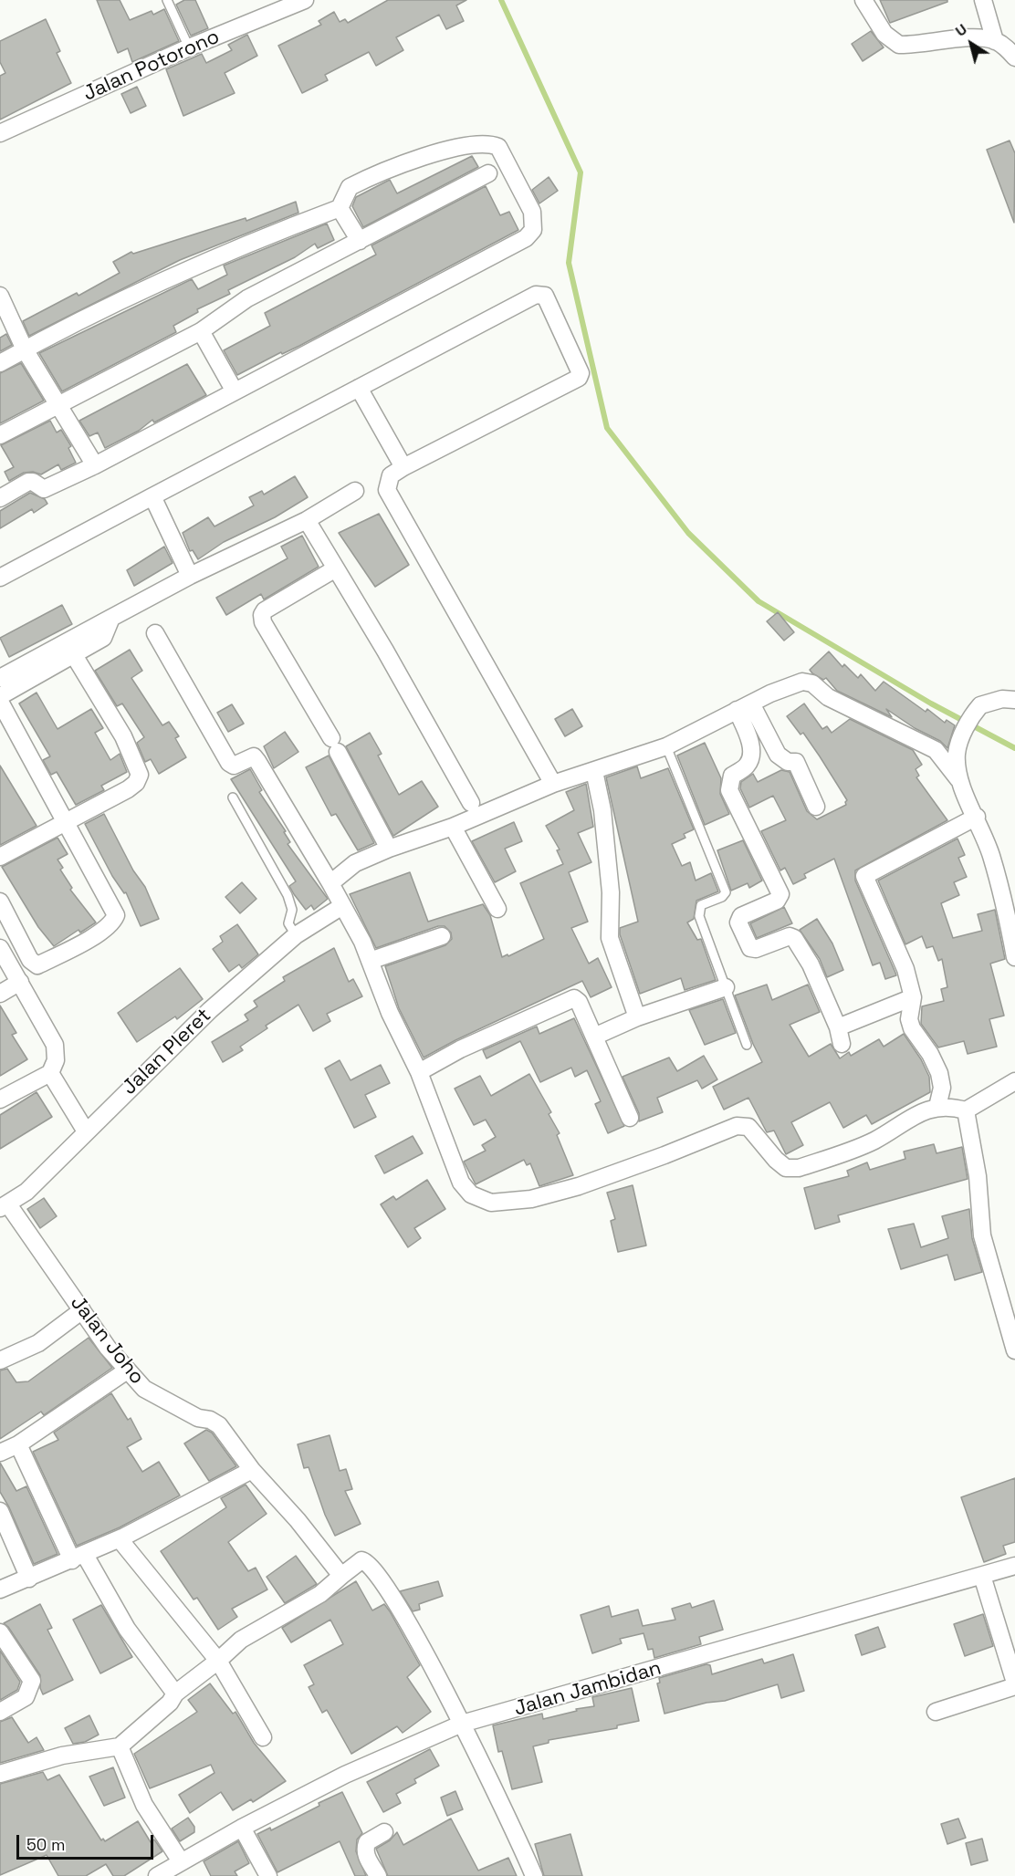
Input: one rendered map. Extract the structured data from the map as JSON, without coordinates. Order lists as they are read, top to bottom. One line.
{"streets":{"street":["Jalan Potorono","Jalan Pleret","Jalan Joho","Jalan Jambidan"]},"crossings":[["Jalan Pleret","Jalan Joho"]],"scale_bar":"50 m","north":"top left"}
